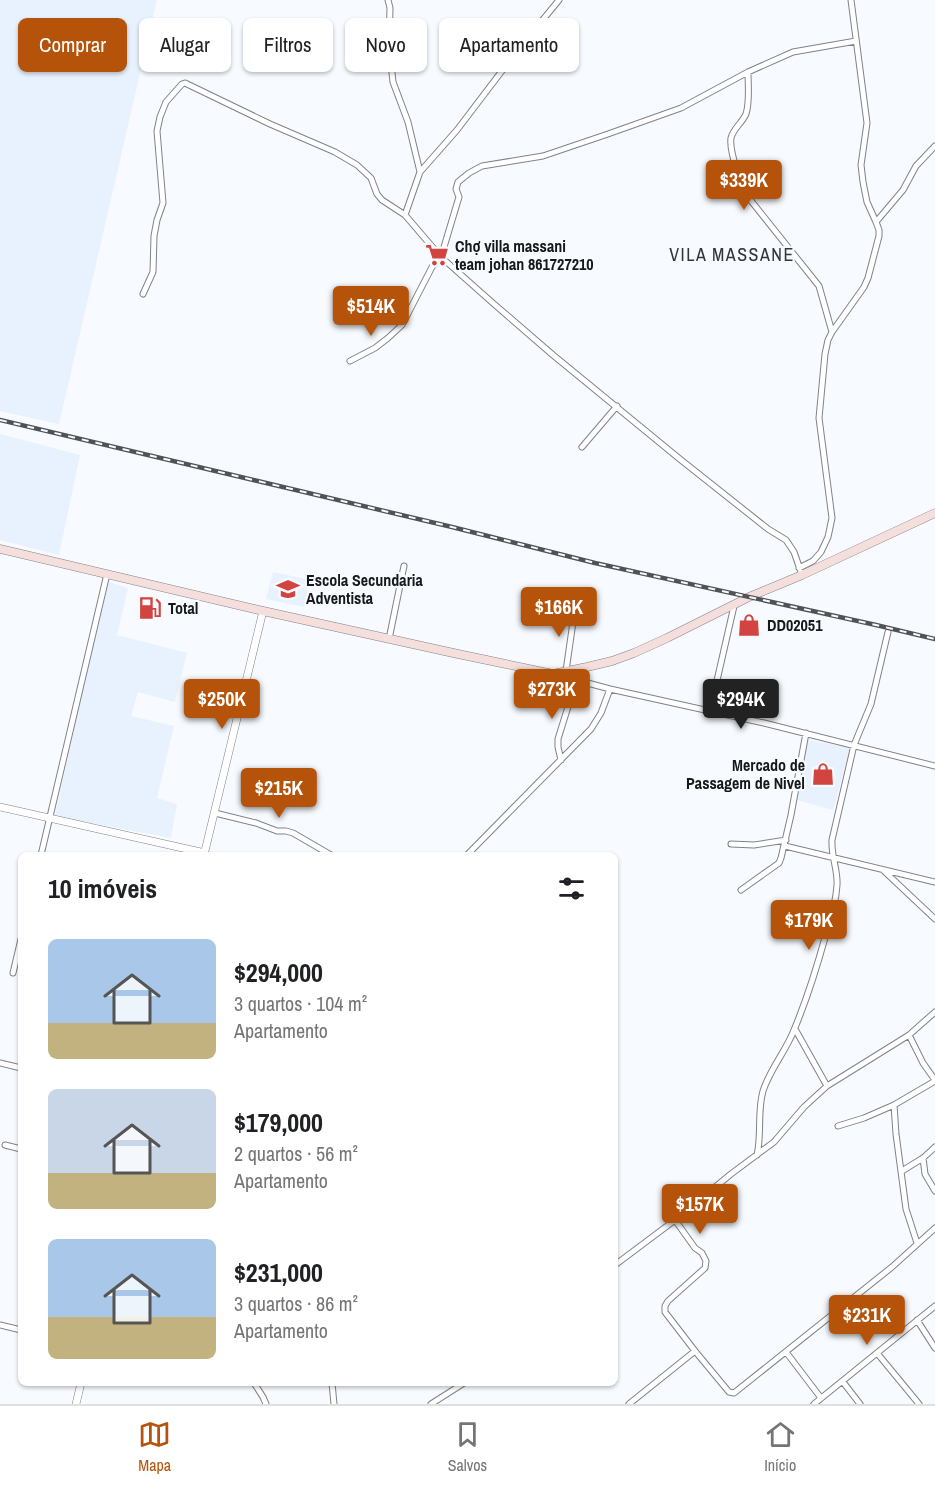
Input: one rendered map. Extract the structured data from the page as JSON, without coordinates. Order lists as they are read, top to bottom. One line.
{"districts":["VILA MASSANE"],"places":{"supermarket":["Chợ villa massani team johan 861727210"],"school or university":["Escola Secundaria Adventista"],"fuel station":["Total"],"shop":["DD02051","Mercado de Passagem de Nivel"]},"page":{"chip":["Comprar","Alugar","Filtros","Novo","Apartamento"],"price":["$339K","$514K","$166K","$273K","$250K","$294K","$215K","$179K","$157K","$231K"],"heading":"10 imóveis","list":[{"name":"$294,000","note":"3 quartos · 104 m² · Apartamento"},{"name":"$179,000","note":"2 quartos · 56 m² · Apartamento"},{"name":"$231,000","note":"3 quartos · 86 m² · Apartamento"}],"tabs":["Mapa","Salvos","Início"]}}
